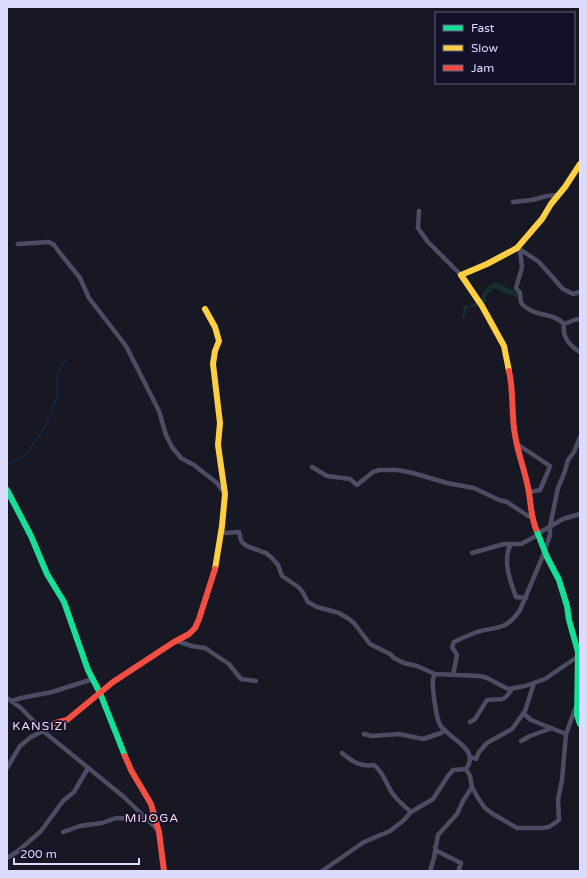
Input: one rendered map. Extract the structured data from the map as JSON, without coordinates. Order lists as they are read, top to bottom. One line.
{"districts":["KANSIZI","MIJOGA"],"legend":["Fast","Slow","Jam"],"scale_bar":"200 m"}
